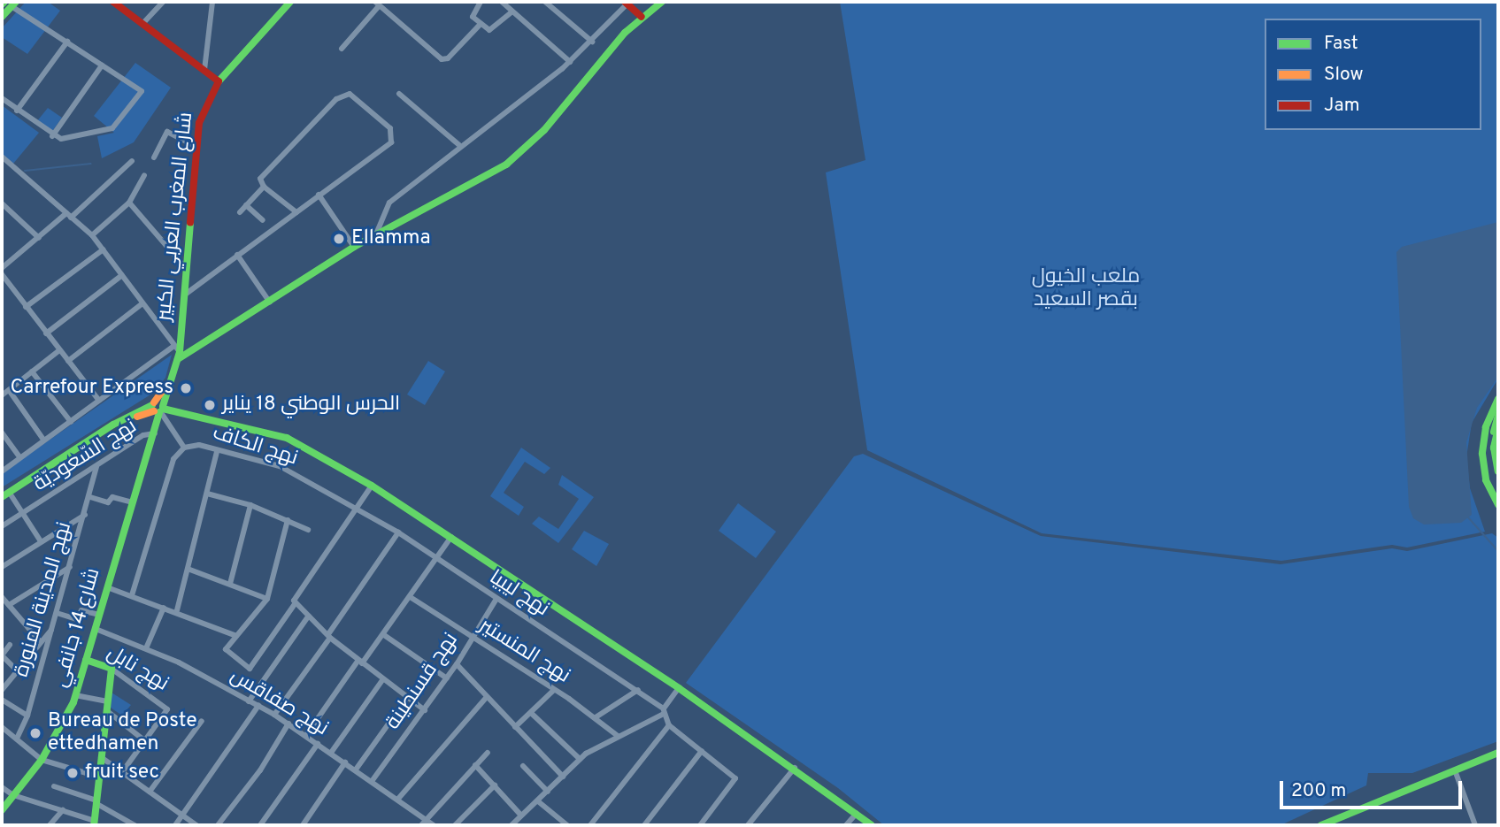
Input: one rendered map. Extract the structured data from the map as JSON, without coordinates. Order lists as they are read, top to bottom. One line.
{"streets":{"street":["شارع المغرب العربي الكبير","نهج الكاف","نهج السّعوديّة","نهج ليبيا","نهج المدينة المنورة","شارع 14 جانفي","نهج المنستير","نهج نابل","نهج قسنطينة","نهج صفاقس"]},"crossings":[["شارع المغرب العربي الكبير","نهج السّعوديّة"],["شارع المغرب العربي الكبير","شارع 14 جانفي"],["نهج الكاف","نهج ليبيا"],["نهج السّعوديّة","نهج المدينة المنورة"],["نهج السّعوديّة","شارع 14 جانفي"],["نهج ليبيا","نهج قسنطينة"],["شارع 14 جانفي","نهج نابل"],["شارع 14 جانفي","نهج صفاقس"],["نهج المنستير","نهج قسنطينة"],["نهج قسنطينة","نهج صفاقس"]],"parks":["ملعب الخيول بقصر السعيد"],"places":["Ellamma","Carrefour Express","الحرس الوطني 18 يناير","Bureau de Poste ettedhamen","fruit sec"],"legend":["Fast","Slow","Jam"],"scale_bar":"200 m"}
